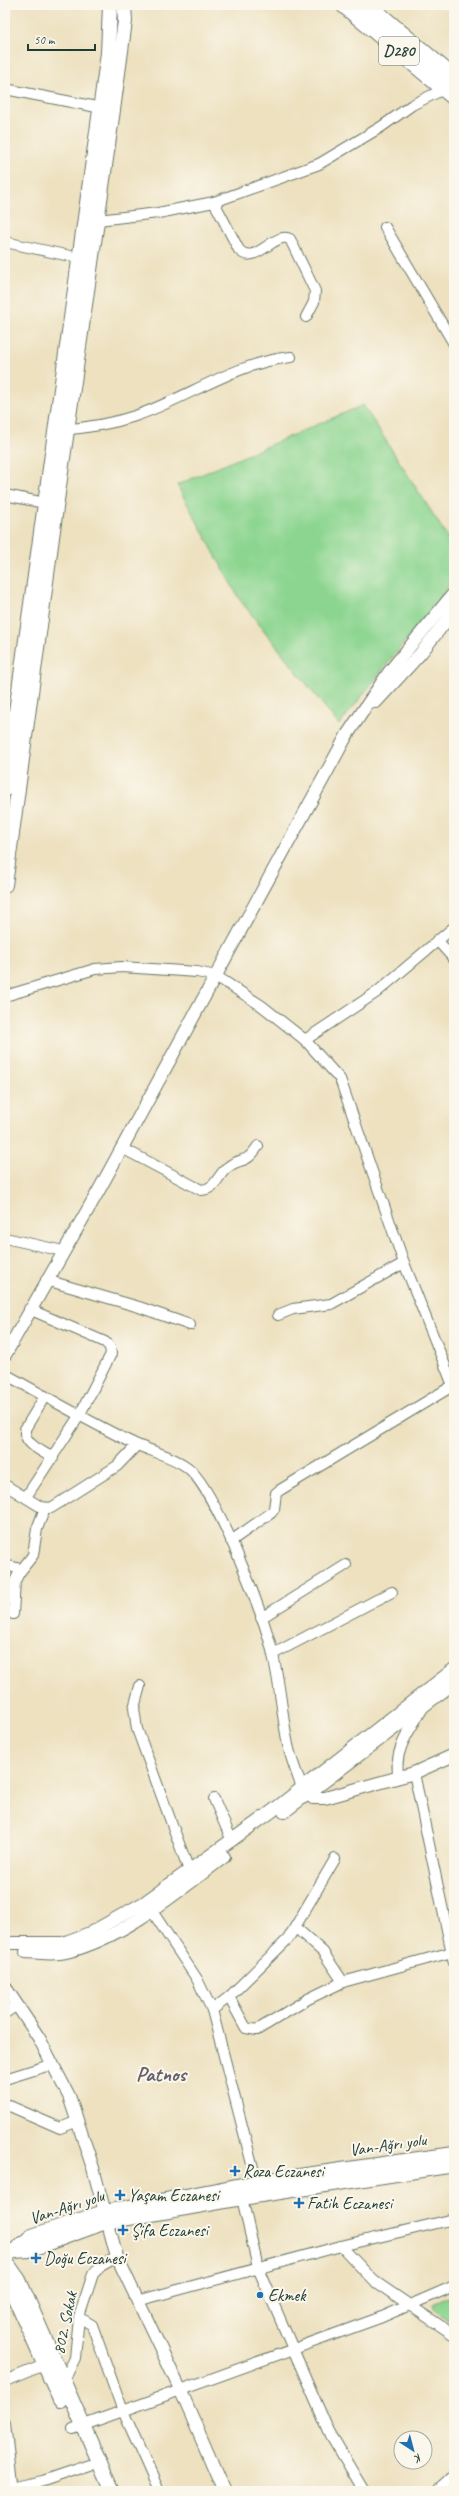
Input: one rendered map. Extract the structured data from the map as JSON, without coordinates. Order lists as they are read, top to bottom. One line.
{"streets":{"highway":["D280"],"main road":["Van-Ağrı yolu"],"street":["802. Sokak"]},"districts":["Patnos"],"places":{"health":["Roza Eczanesi","Yaşam Eczanesi","Fatih Eczanesi","Şifa Eczanesi","Doğu Eczanesi"],"other":["Ekmek"]},"scale_bar":"50 m","north":"bottom right"}
